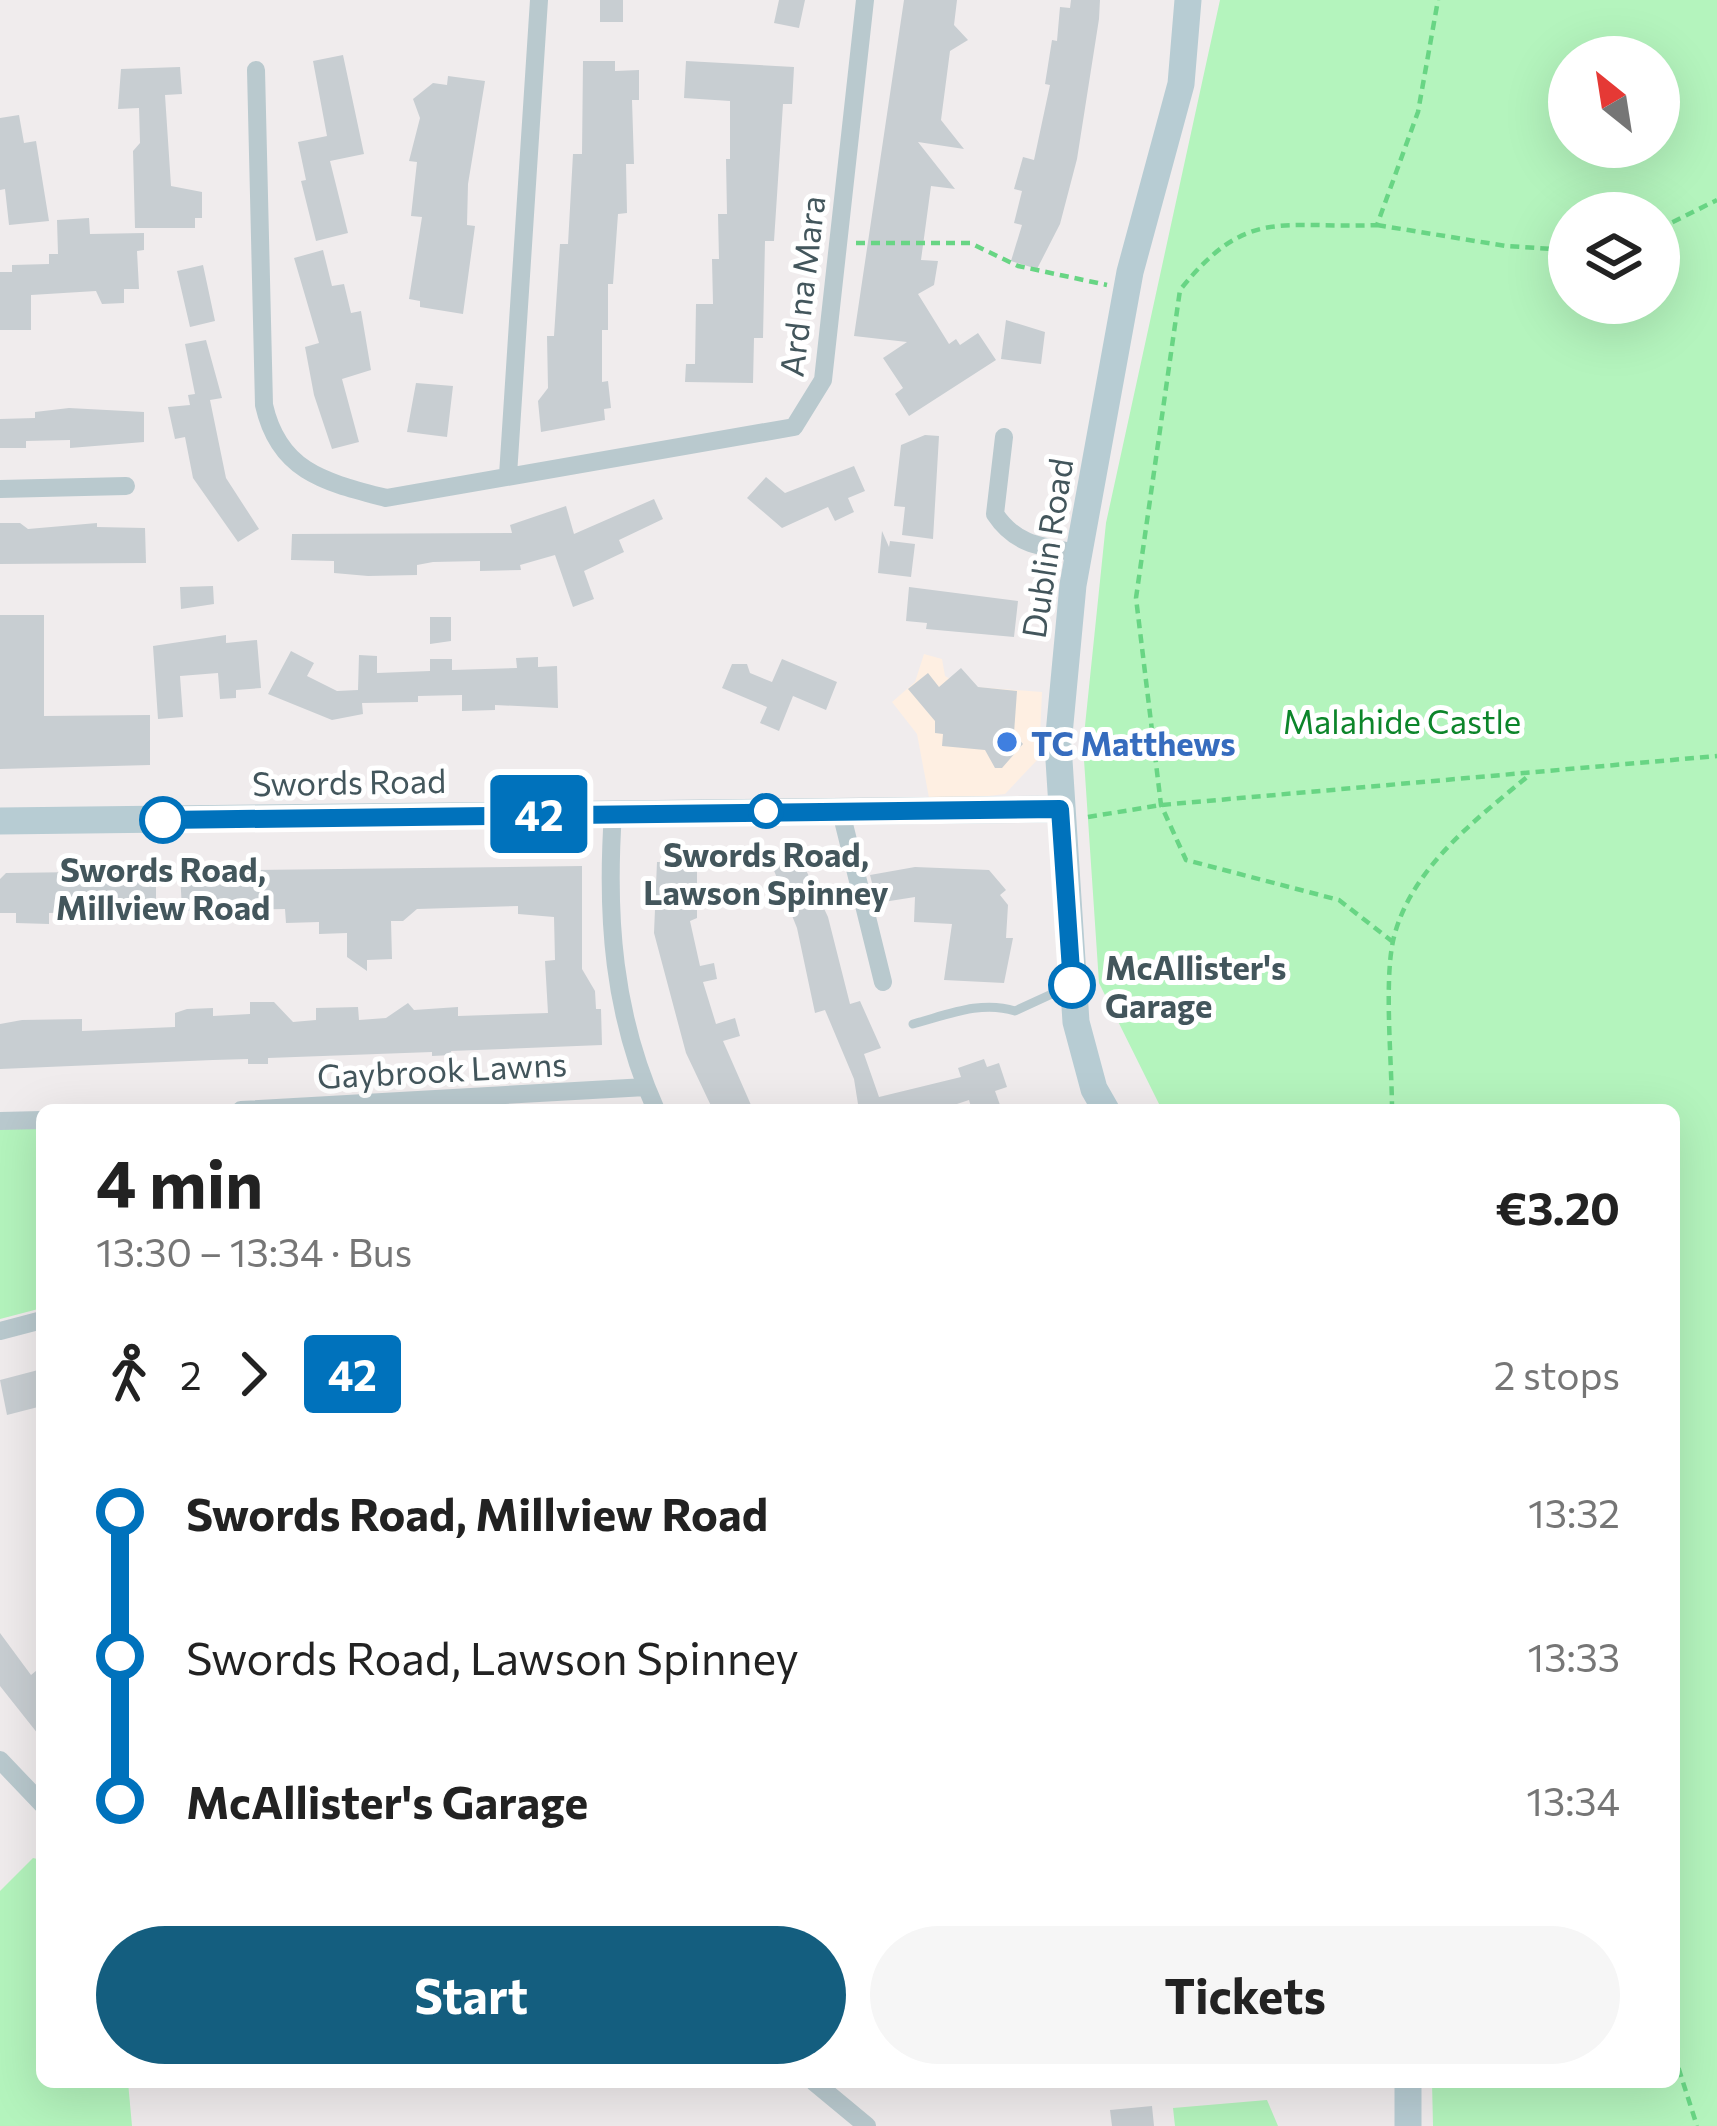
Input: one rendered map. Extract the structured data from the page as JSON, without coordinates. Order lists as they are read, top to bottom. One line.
{"streets":{"main road":["Dublin Road","Swords Road"],"street":["Ard na Mara","Gaybrook Lawns"]},"crossings":[["Dublin Road","Swords Road"]],"parks":["Malahide Castle"],"places":["TC Matthews","Swords Road, Lawson Spinney","Swords Road, Millview Road","McAllister's Garage"],"lines":["bus line 42"],"north":"top left","page":{"on_map":"42","heading":["4 min","13:30 – 13:34 · Bus","€3.20"],"legs":["2","42","2 stops"],"list":[{"name":"Swords Road, Millview Road","value":"13:32"},{"name":"Swords Road, Lawson Spinney","value":"13:33"},{"name":"McAllister's Garage","value":"13:34"}],"buttons":["Start","Tickets"]}}
